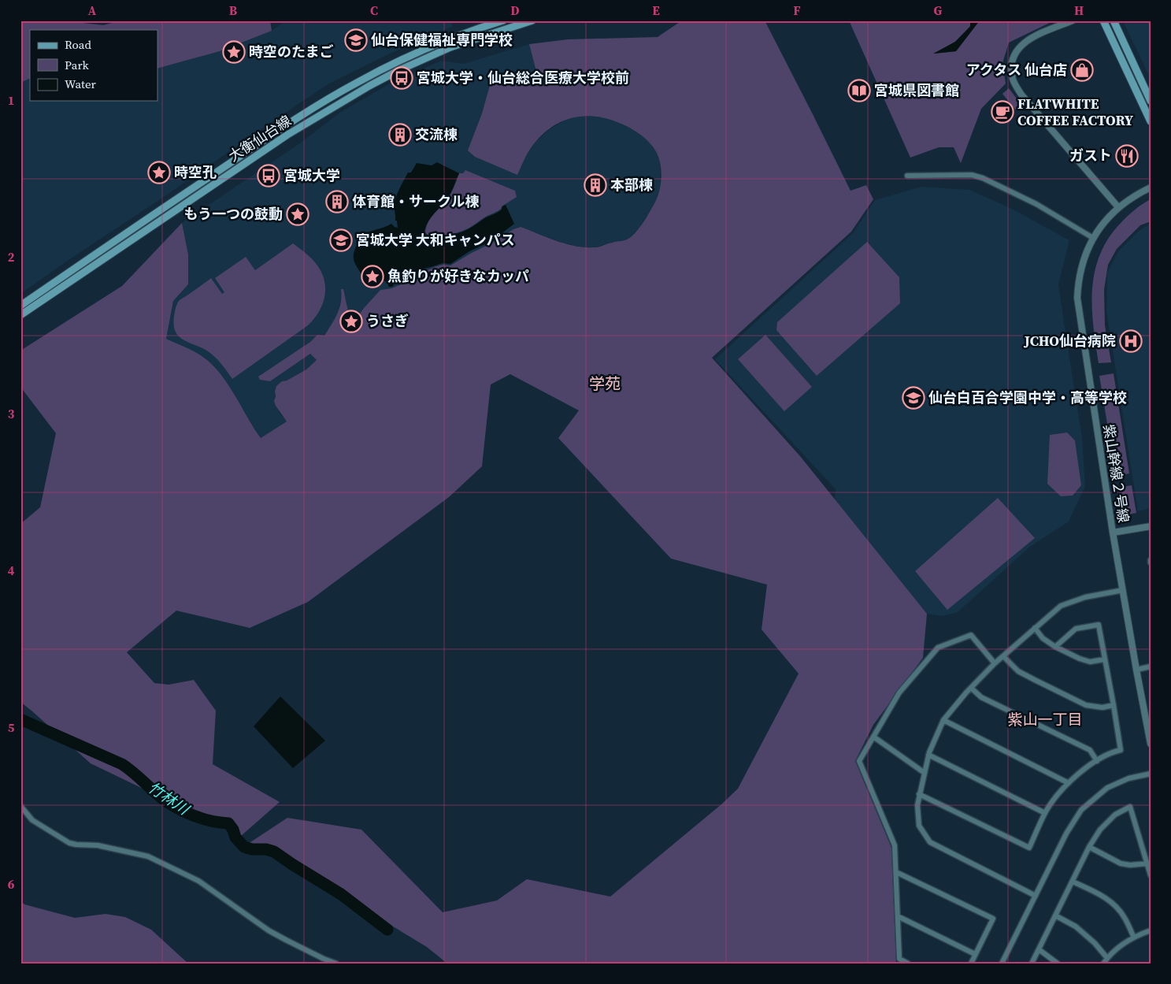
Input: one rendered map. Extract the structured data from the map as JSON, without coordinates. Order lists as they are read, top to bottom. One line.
{"streets":{"main road":["大衡仙台線"],"street":["紫山幹線２号線"]},"districts":["学苑","紫山一丁目"],"water":["竹林川"],"places":{"school or university":["仙台保健福祉専門学校","宮城大学 大和キャンパス","仙台白百合学園中学・高等学校"],"place":["時空のたまご","時空孔","もう一つの鼓動","魚釣りが好きなカッパ","うさぎ"],"shop":["アクタス 仙台店"],"bus stop":["宮城大学・仙台総合医療大学校前","宮城大学"],"library":["宮城県図書館"],"cafe":["FLATWHITE COFFEE FACTORY"],"building":["交流棟","本部棟","体育館・サークル棟"],"restaurant":["ガスト"],"hospital":["JCHO仙台病院"]},"legend":["Road","Park","Water"],"grid":{"columns":["A","B","C","D","E","F","G","H"],"rows":["1","2","3","4","5","6"]}}
